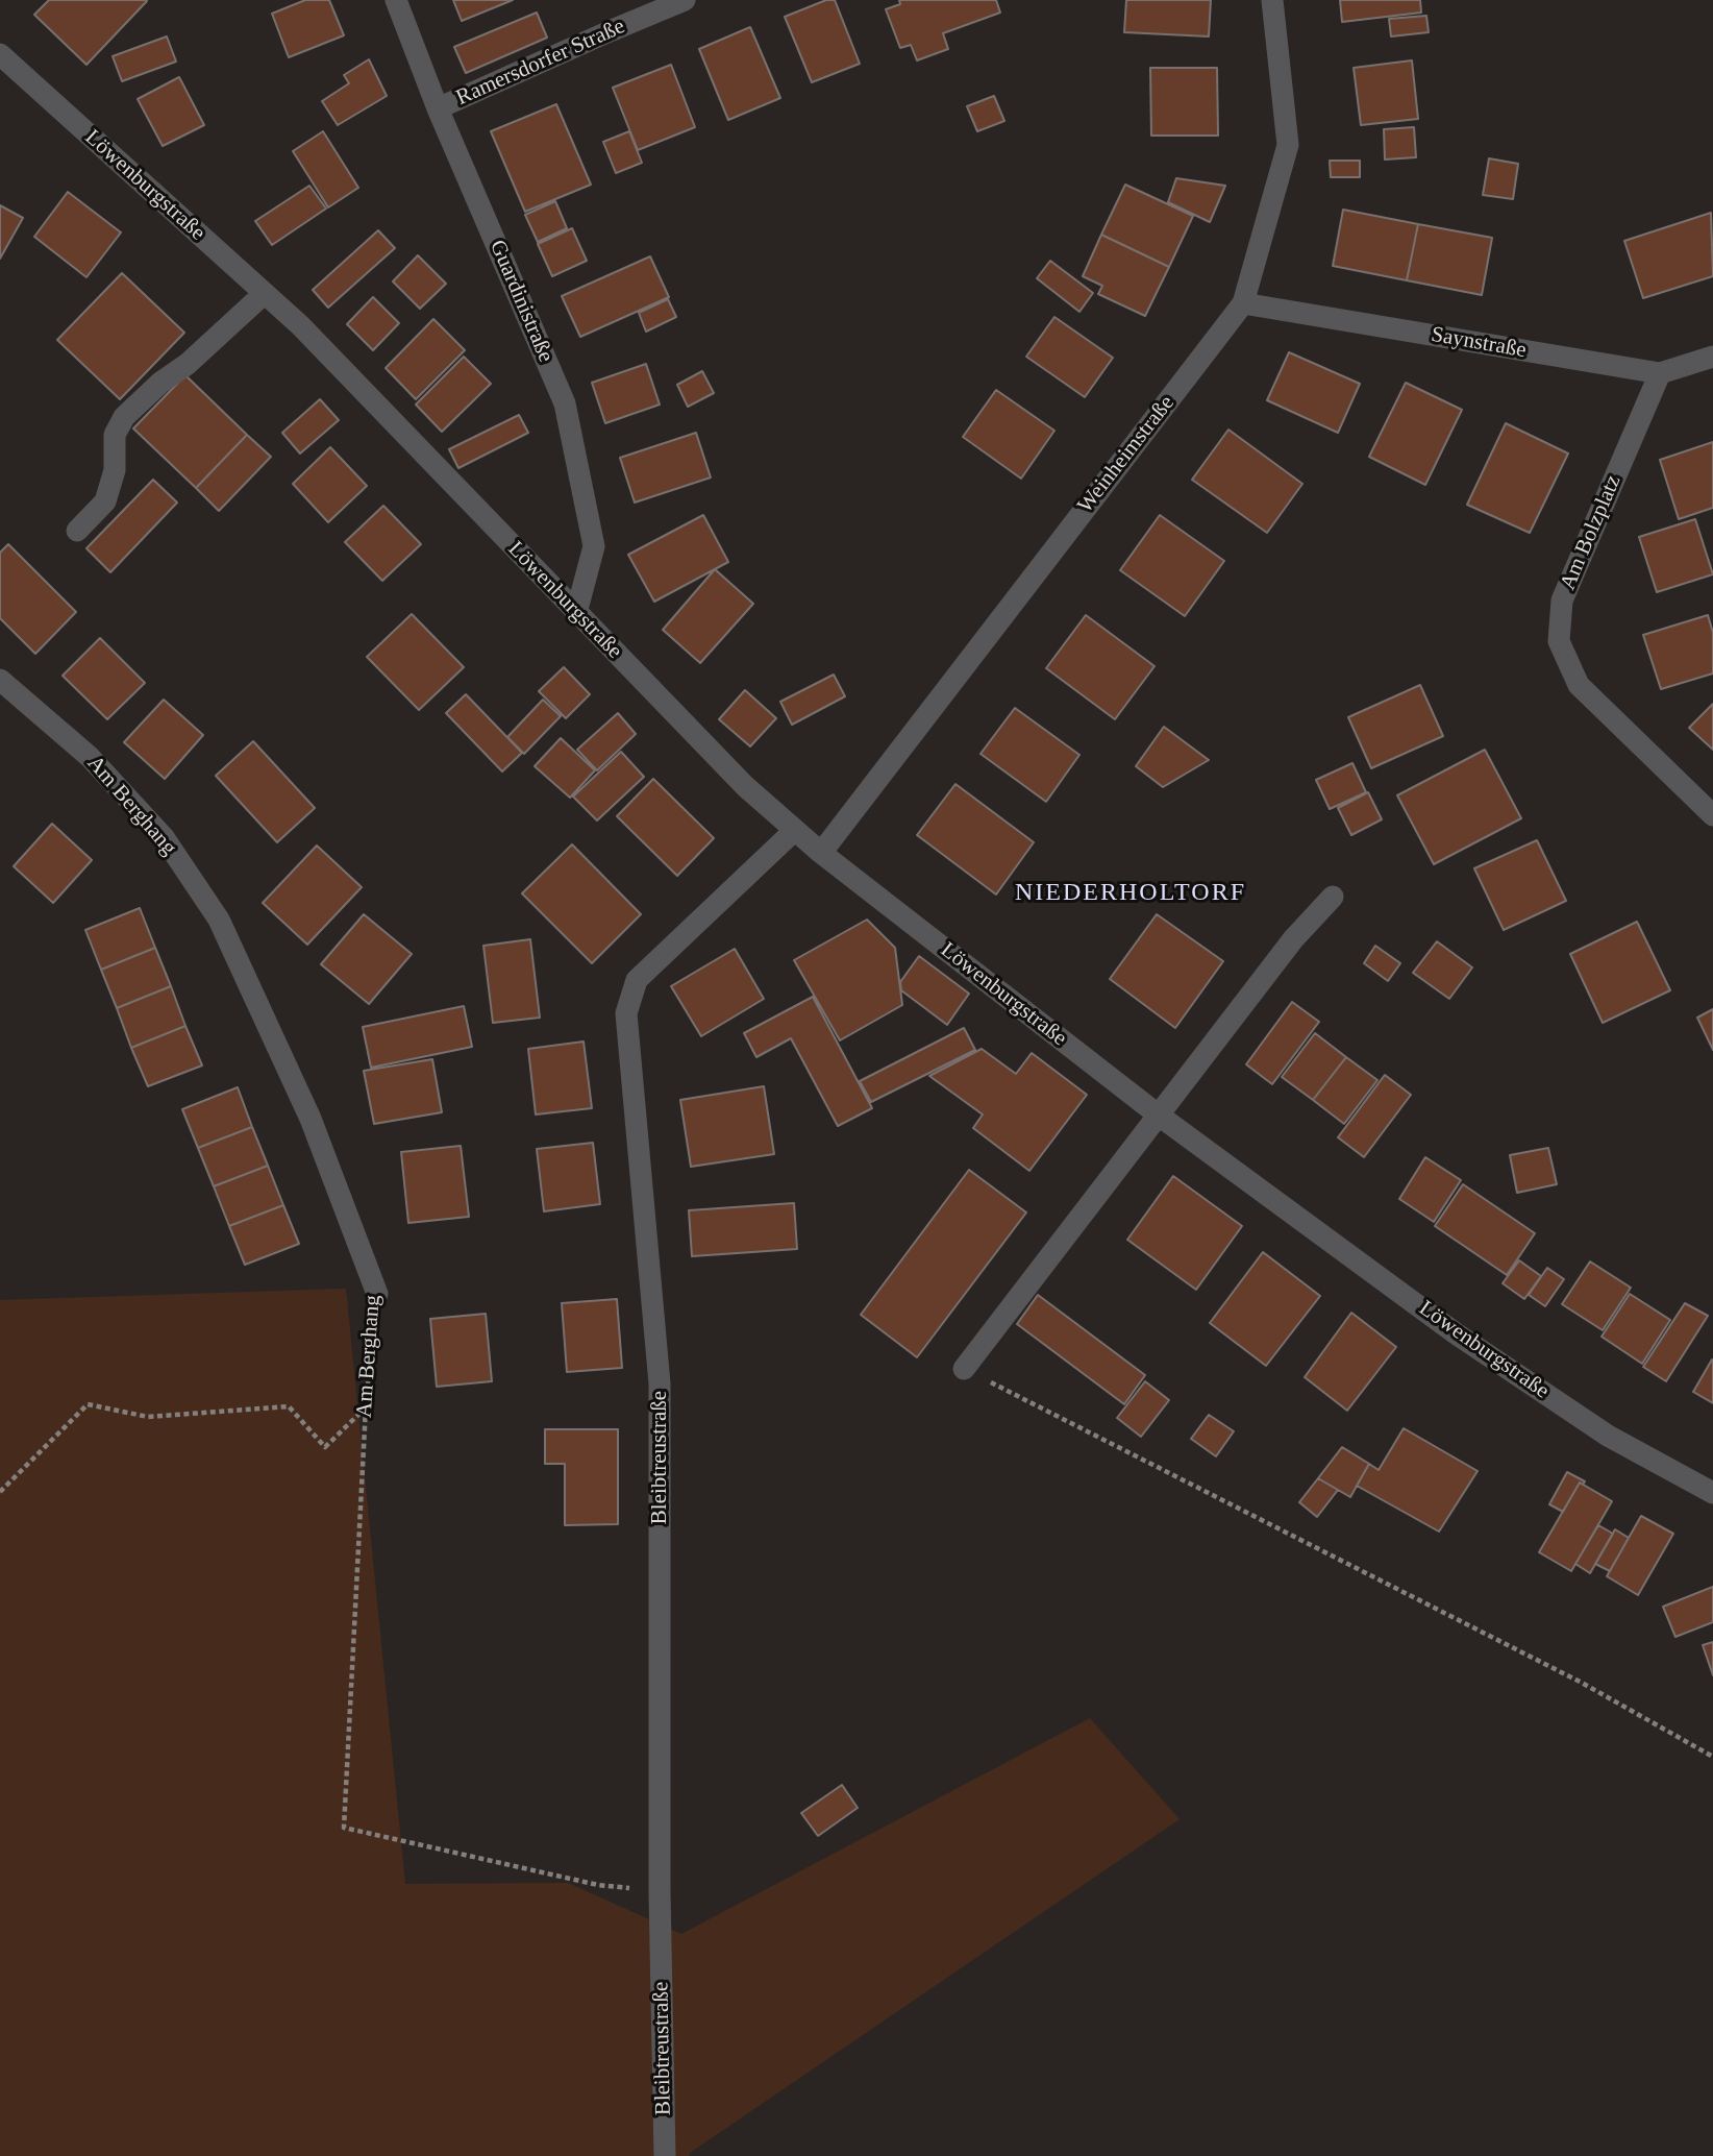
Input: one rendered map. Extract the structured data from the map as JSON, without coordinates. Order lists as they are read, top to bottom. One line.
{"streets":{"street":["Ramersdorfer Straße","Löwenburgstraße","Guardinistraße","Saynstraße","Weinheimstraße","Am Bolzplatz","Am Berghang","Bleibtreustraße"]},"crossings":[["Ramersdorfer Straße","Guardinistraße"],["Löwenburgstraße","Guardinistraße"],["Löwenburgstraße","Weinheimstraße"],["Löwenburgstraße","Bleibtreustraße"],["Saynstraße","Weinheimstraße"],["Saynstraße","Am Bolzplatz"],["Am Berghang","Bleibtreustraße"]],"districts":["NIEDERHOLTORF"]}
